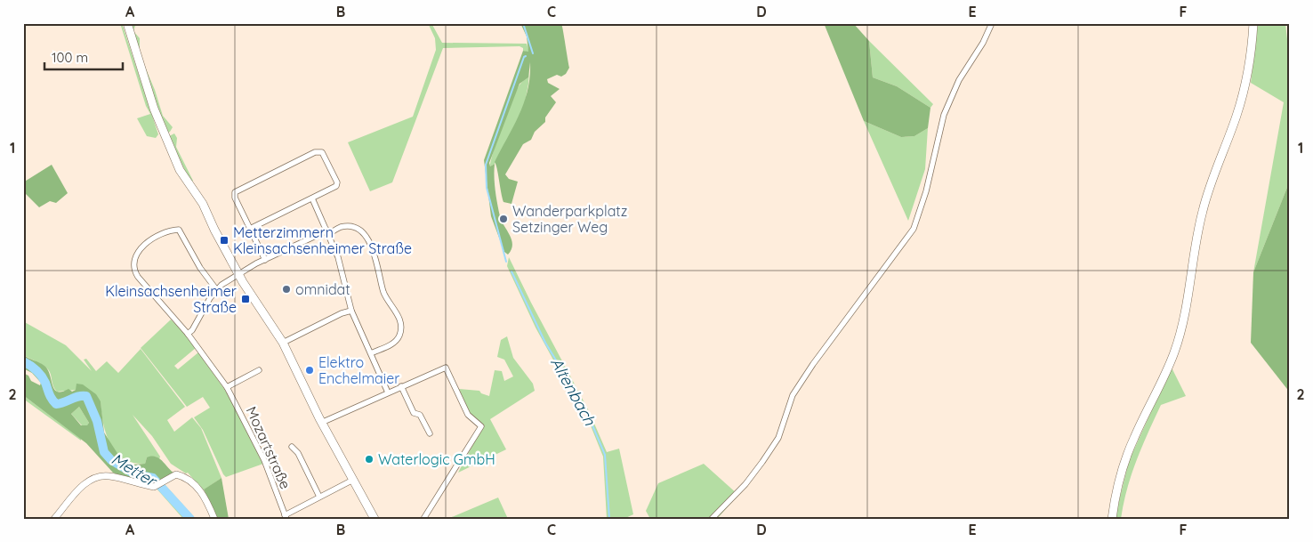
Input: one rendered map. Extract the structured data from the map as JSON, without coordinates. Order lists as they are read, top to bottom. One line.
{"streets":{"street":["Mozartstraße"]},"water":["Altenbach","Metter"],"places":{"other":["Wanderparkplatz Setzinger Weg","omnidat","Elektro Enchelmaier","Waterlogic GmbH"],"transit":["Metterzimmern Kleinsachsenheimer Straße","Kleinsachsenheimer Straße"]},"scale_bar":"100 m","grid":{"columns":["A","B","C","D","E","F"],"rows":["1","2"]}}
